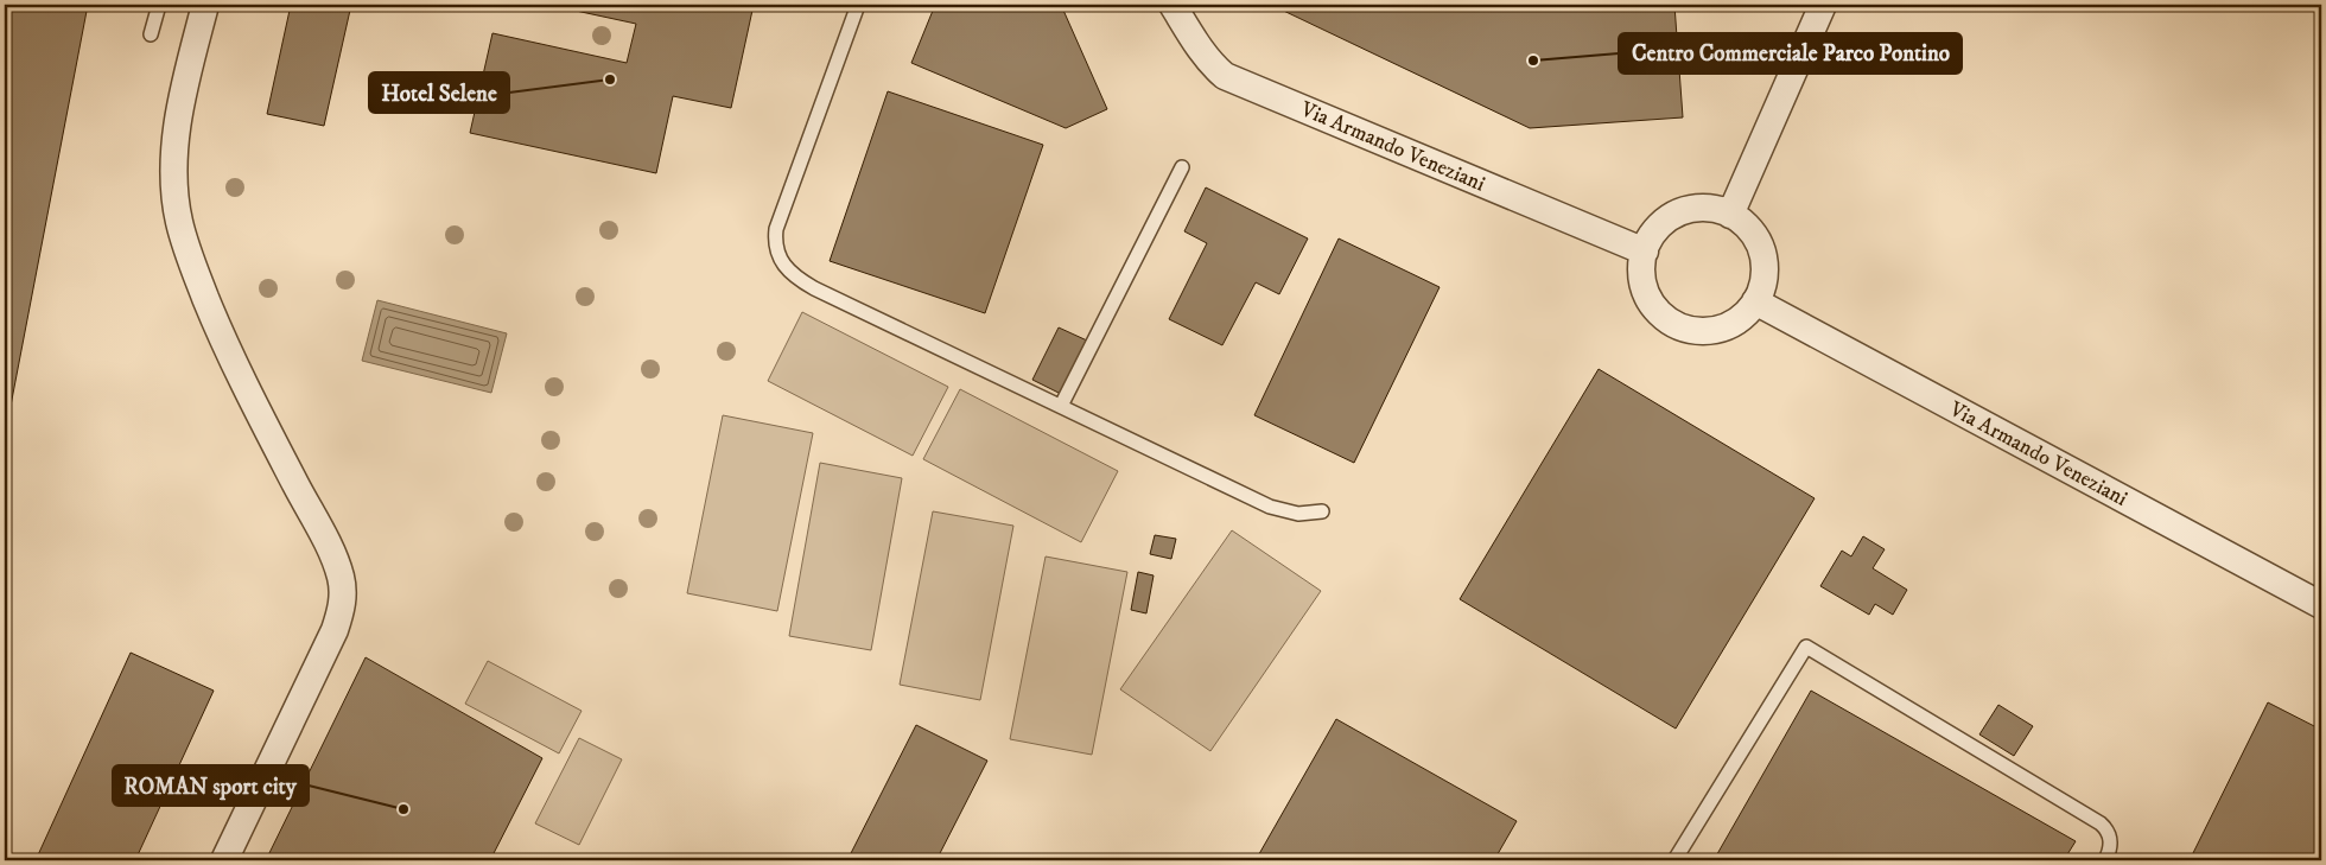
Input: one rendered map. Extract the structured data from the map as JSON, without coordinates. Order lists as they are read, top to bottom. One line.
{"streets":{"street":["Via Armando Veneziani"]},"places":["Centro Commerciale Parco Pontino","Hotel Selene","ROMAN sport city"]}
